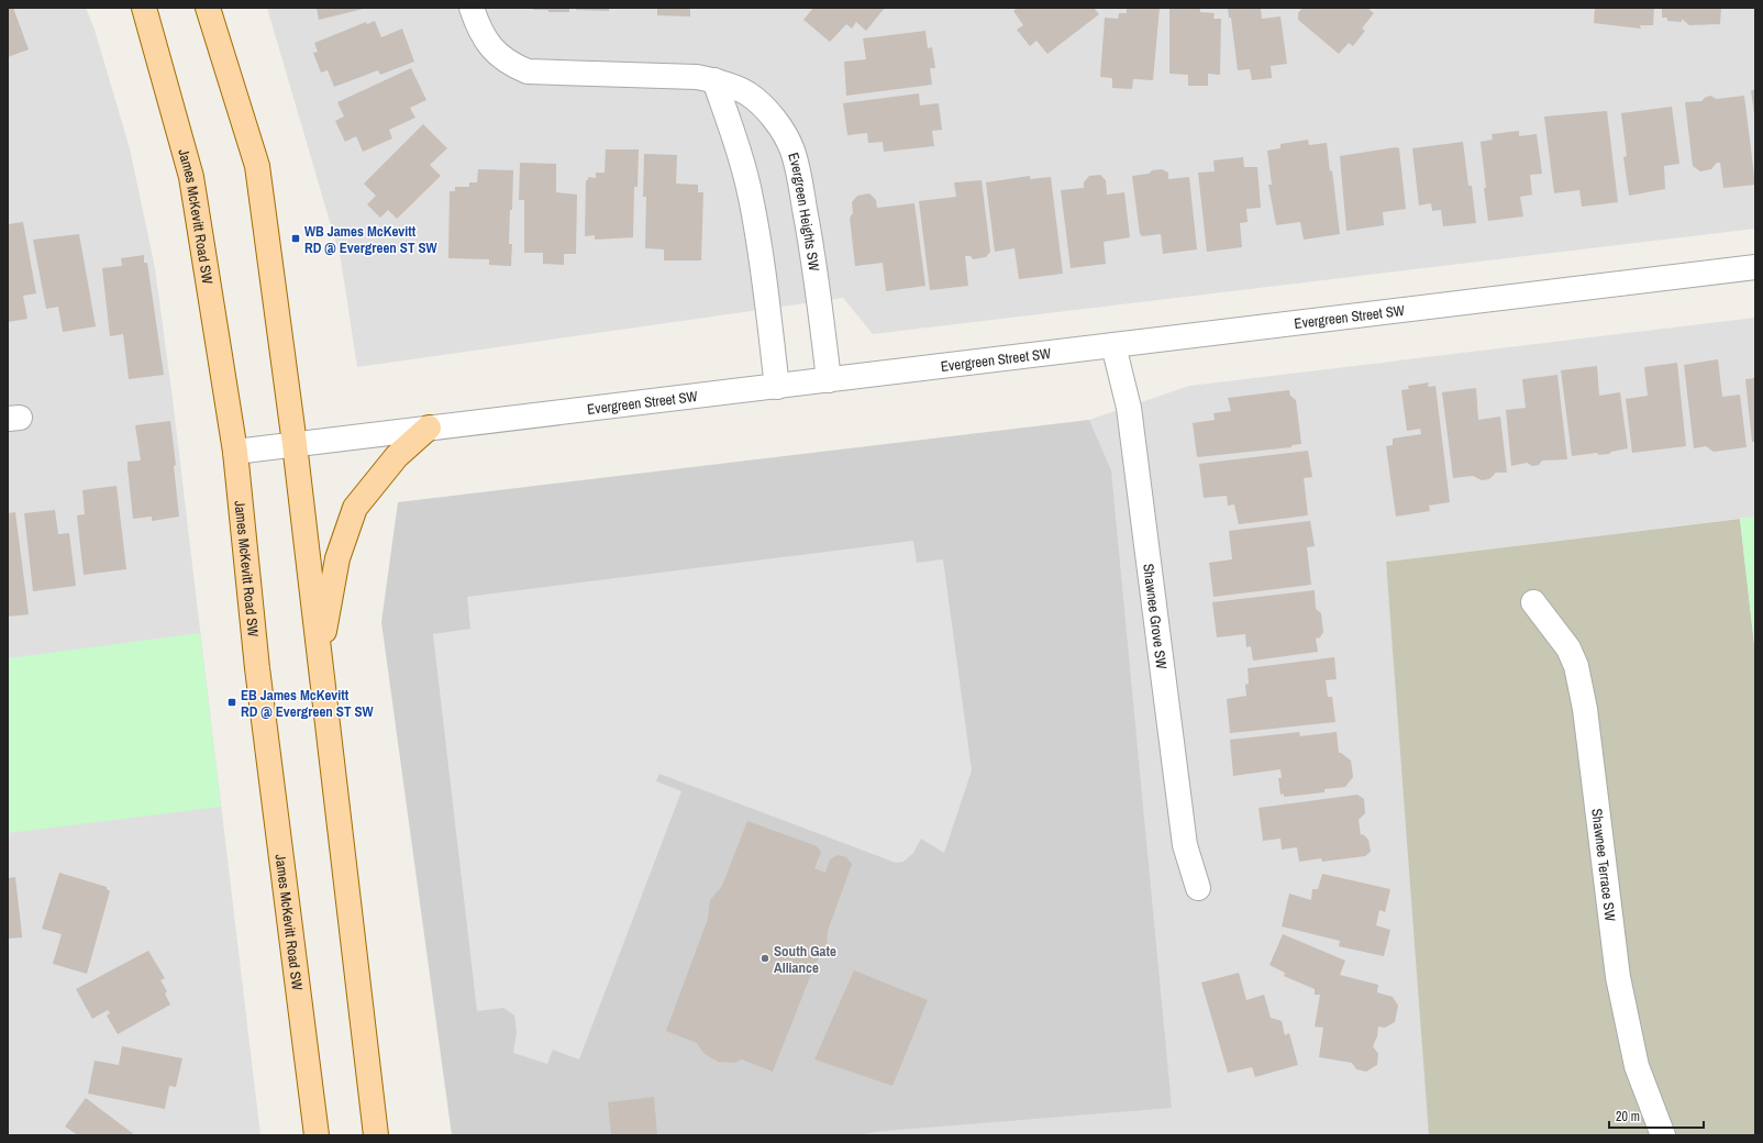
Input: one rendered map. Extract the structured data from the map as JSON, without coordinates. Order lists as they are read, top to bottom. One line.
{"streets":{"main road":["James McKevitt Road SW"],"street":["Evergreen Heights SW","Evergreen Street SW","Shawnee Grove SW","Shawnee Terrace SW"]},"crossings":[["Evergreen Heights SW","Evergreen Street SW"],["James McKevitt Road SW","Evergreen Street SW"],["Evergreen Street SW","Shawnee Grove SW"]],"places":{"transit":["WB James McKevitt RD @ Evergreen ST SW","EB James McKevitt RD @ Evergreen ST SW"],"other":["South Gate Alliance"]},"scale_bar":"20 m"}
